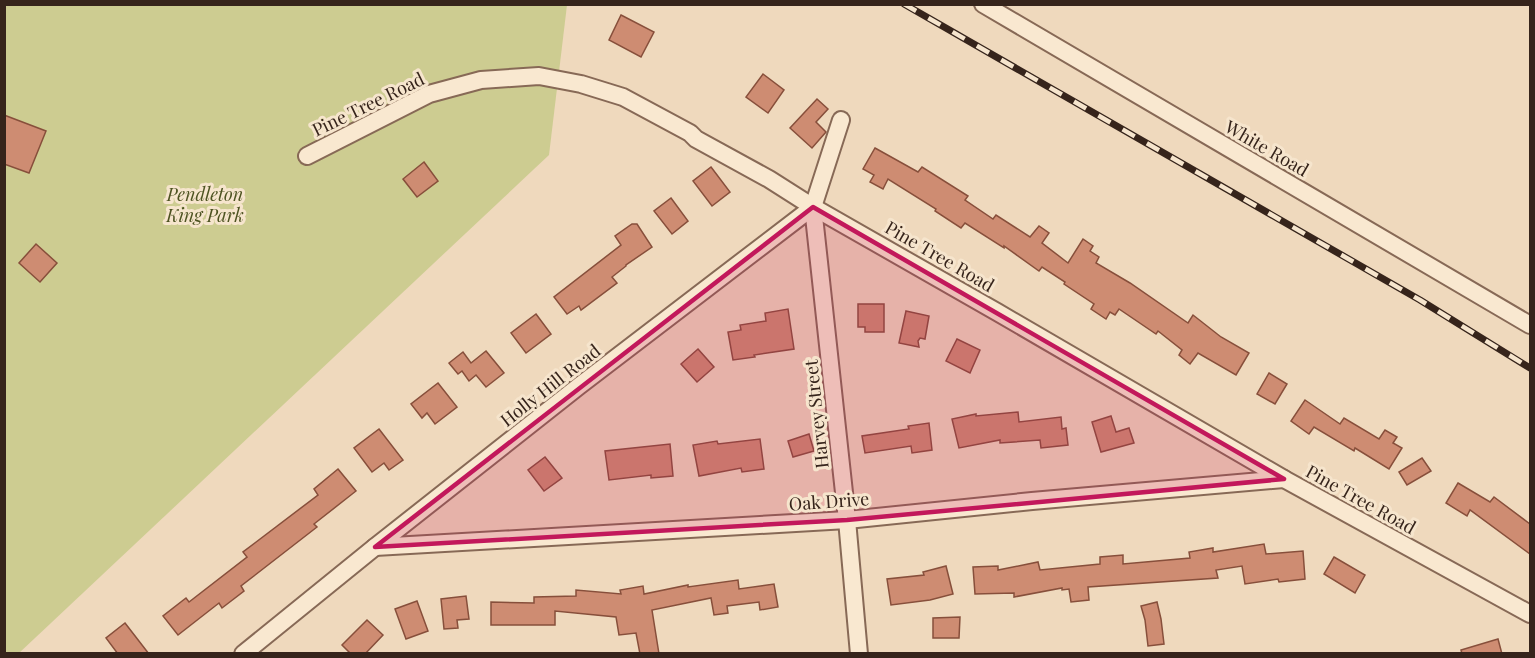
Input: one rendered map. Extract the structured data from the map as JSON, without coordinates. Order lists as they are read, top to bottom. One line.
{"streets":{"street":["Pine Tree Road","White Road","Holly Hill Road","Harvey Street","Oak Drive"]},"crossings":[["Pine Tree Road","Holly Hill Road"],["Pine Tree Road","Harvey Street"],["Pine Tree Road","Oak Drive"],["Holly Hill Road","Harvey Street"],["Holly Hill Road","Oak Drive"],["Harvey Street","Oak Drive"]],"parks":["Pendleton King Park"]}
